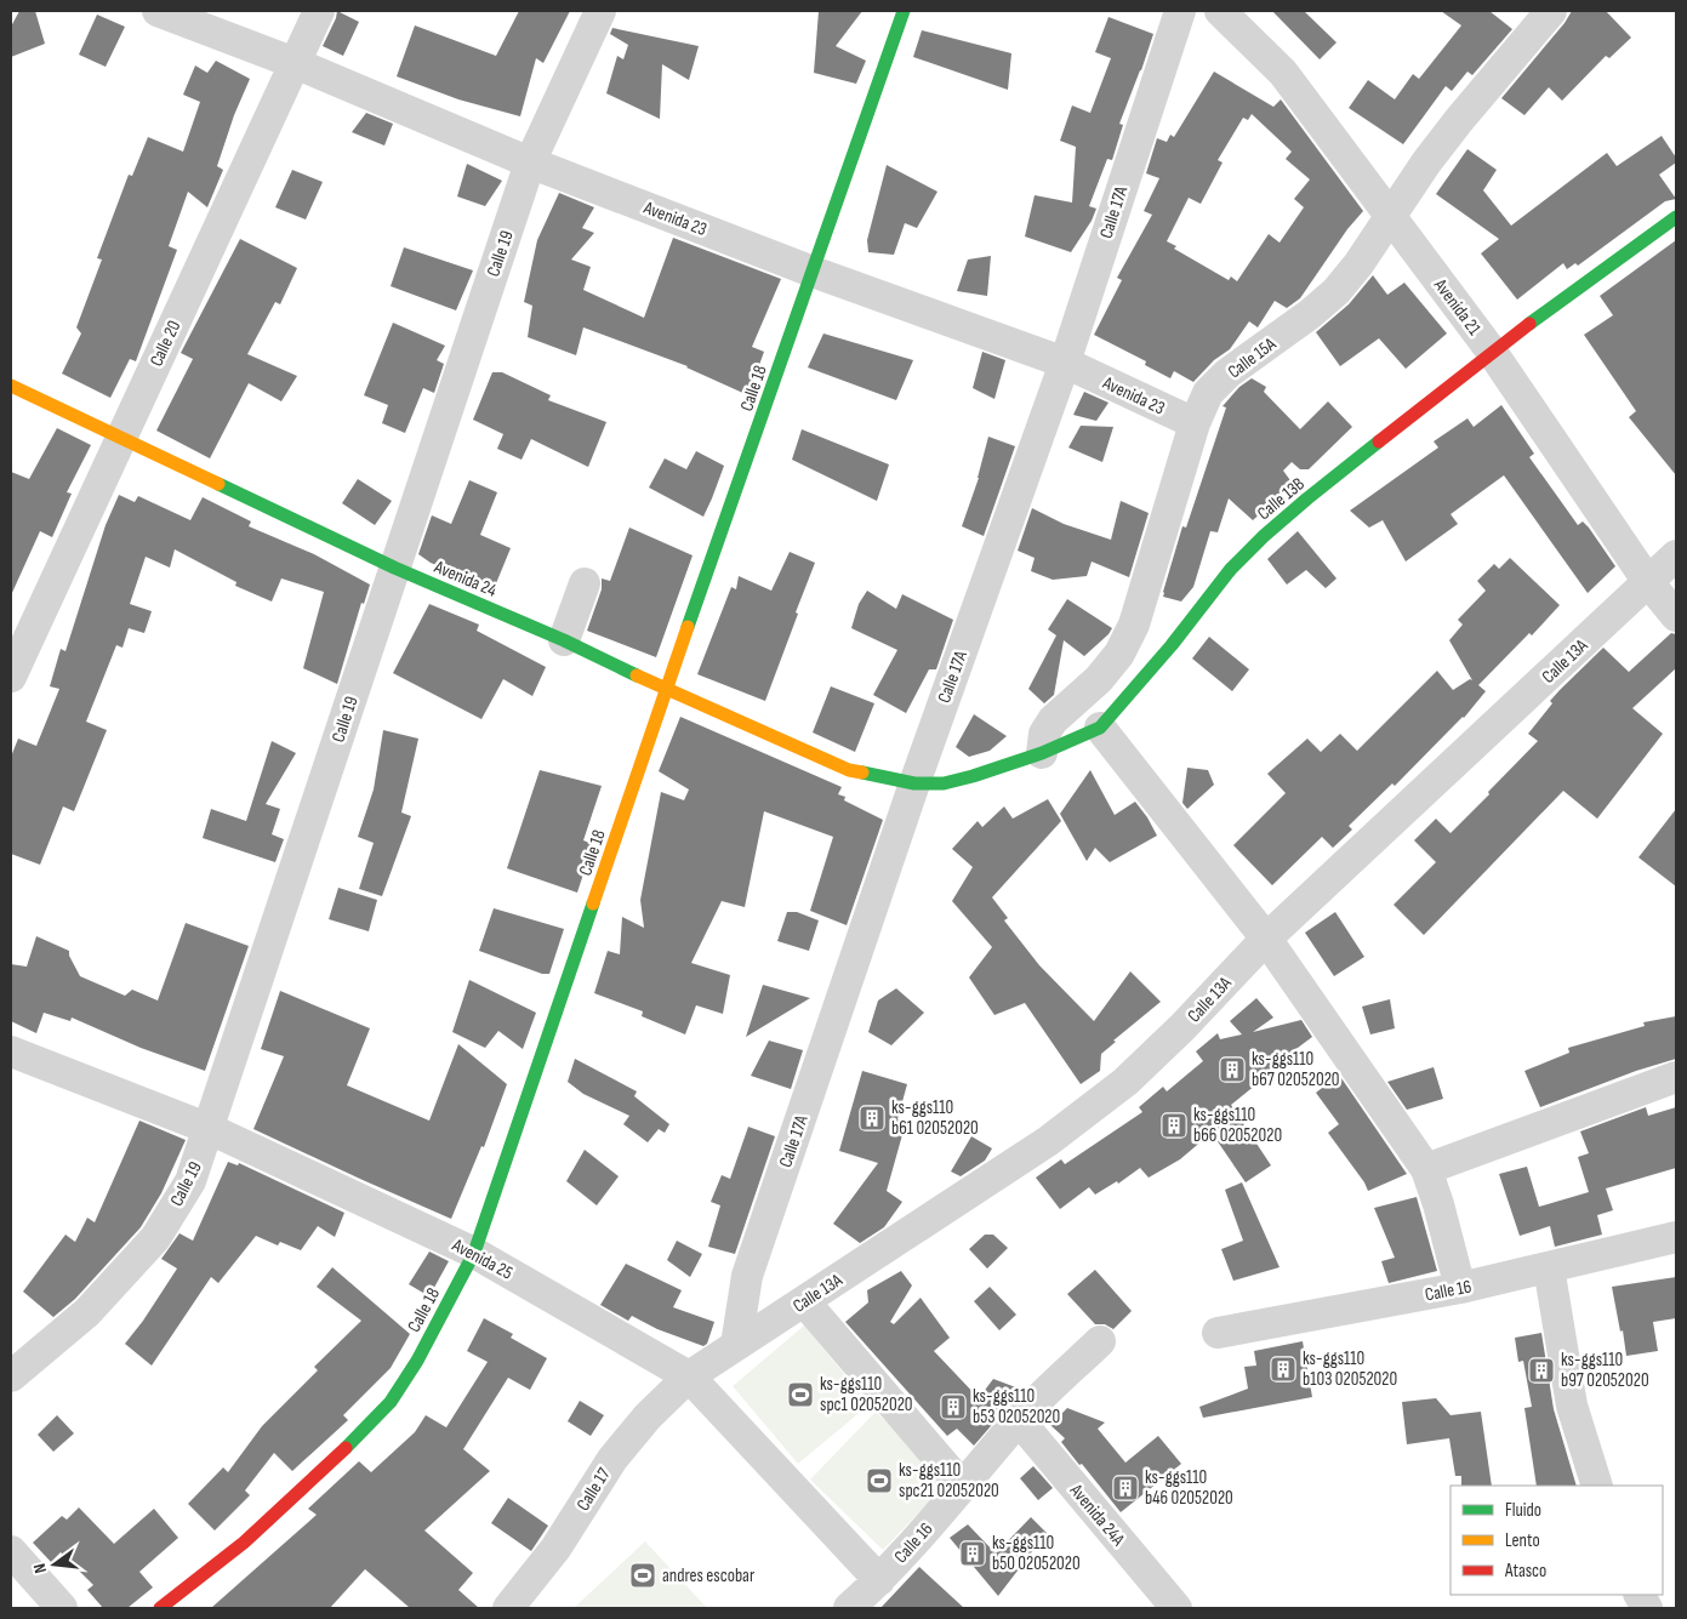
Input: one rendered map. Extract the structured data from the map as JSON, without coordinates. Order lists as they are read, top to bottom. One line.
{"streets":{"street":["Calle 17A","Avenida 23","Calle 19","Avenida 21","Calle 20","Calle 15A","Calle 18","Calle 13B","Avenida 24","Calle 13A","Avenida 25","Calle 16","Calle 17","Avenida 24A"]},"crossings":[["Calle 17A","Avenida 23"],["Calle 17A","Calle 13B"],["Calle 17A","Avenida 24"],["Calle 17A","Calle 13A"],["Avenida 23","Calle 19"],["Avenida 23","Calle 20"],["Avenida 23","Calle 15A"],["Avenida 23","Calle 18"],["Calle 19","Avenida 24"],["Calle 19","Avenida 25"],["Avenida 21","Calle 15A"],["Avenida 21","Calle 13B"],["Avenida 21","Calle 13A"],["Calle 20","Avenida 24"],["Calle 15A","Calle 13B"],["Calle 18","Avenida 24"],["Calle 18","Avenida 25"],["Calle 13B","Avenida 24"],["Calle 13A","Avenida 25"],["Calle 13A","Calle 17"],["Avenida 25","Calle 16"],["Avenida 25","Calle 17"],["Calle 16","Avenida 24A"]],"places":{"building":["ks-ggs110 b67 02052020","ks-ggs110 b61 02052020","ks-ggs110 b66 02052020","ks-ggs110 b103 02052020","ks-ggs110 b97 02052020","ks-ggs110 b53 02052020","ks-ggs110 b46 02052020","ks-ggs110 b50 02052020"],"sports":["ks-ggs110 spc1 02052020","ks-ggs110 spc21 02052020","andres escobar"]},"legend":["Fluido","Lento","Atasco"],"north":"left"}
